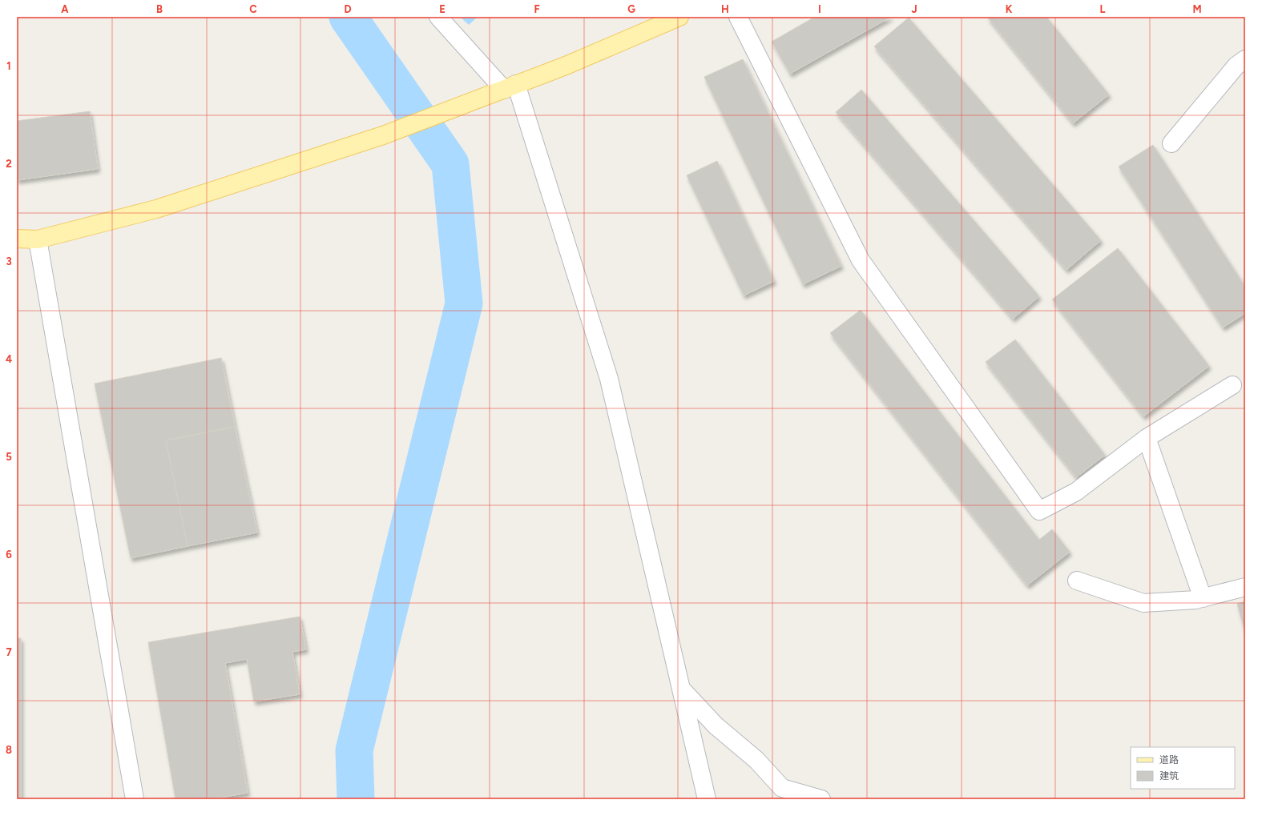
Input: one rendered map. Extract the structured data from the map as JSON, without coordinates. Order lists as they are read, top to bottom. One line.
{"legend":["道路","建筑"],"grid":{"columns":["A","B","C","D","E","F","G","H","I","J","K","L","M"],"rows":["1","2","3","4","5","6","7","8"]}}
